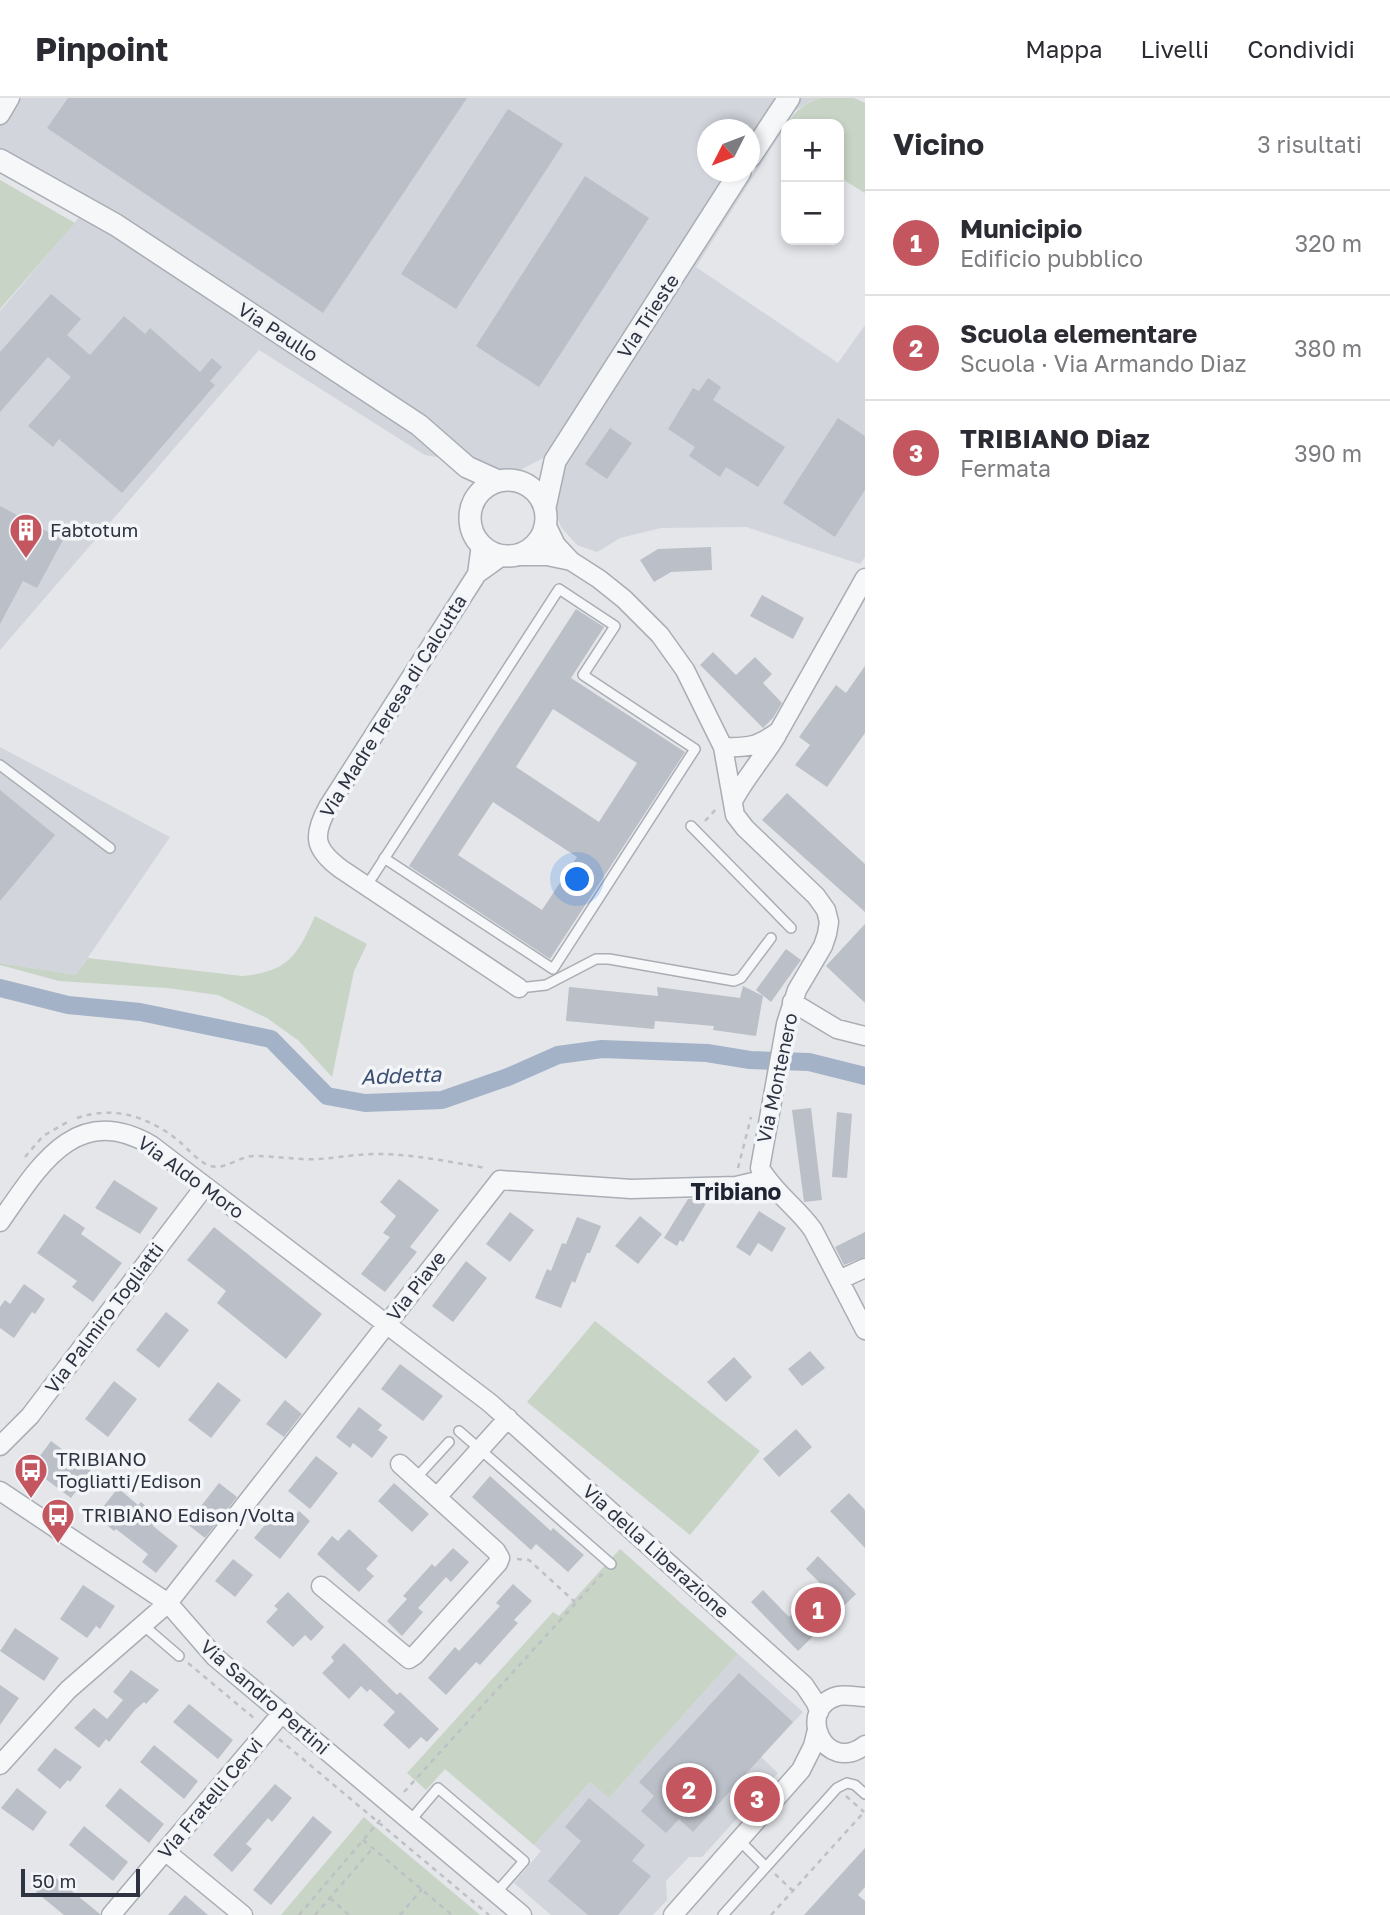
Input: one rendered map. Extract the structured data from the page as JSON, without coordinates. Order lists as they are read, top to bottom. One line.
{"streets":{"street":["Via Trieste","Via Paullo","Via Madre Teresa di Calcutta","Via Montenero","Via Aldo Moro","Via Piave","Via Palmiro Togliatti","Via della Liberazione","Via Sandro Pertini","Via Fratelli Cervi"]},"crossings":[["Via Trieste","Via Paullo"],["Via Trieste","Via Madre Teresa di Calcutta"],["Via Paullo","Via Madre Teresa di Calcutta"],["Via Paullo","Via Montenero"],["Via Montenero","Via Piave"],["Via Aldo Moro","Via Piave"],["Via Aldo Moro","Via Palmiro Togliatti"],["Via Aldo Moro","Via della Liberazione"],["Via Piave","Via della Liberazione"],["Via Piave","Via Sandro Pertini"],["Via Sandro Pertini","Via Fratelli Cervi"]],"districts":["Tribiano"],"water":["Addetta"],"places":{"building":["Fabtotum"],"bus stop":["TRIBIANO Togliatti/Edison","TRIBIANO Edison/Volta"]},"scale_bar":"50 m","north":"bottom left","page":{"header":"Pinpoint","nav":["Mappa","Livelli","Condividi"],"heading":["Vicino","3 risultati"],"map_buttons":["+","−"],"list":[{"mark":"1","name":"Municipio","note":"Edificio pubblico","value":"320 m"},{"mark":"2","name":"Scuola elementare","note":"Scuola · Via Armando Diaz","value":"380 m"},{"mark":"3","name":"TRIBIANO Diaz","note":"Fermata","value":"390 m"}],"pins":["1","2","3"],"scale":"50 m"}}
